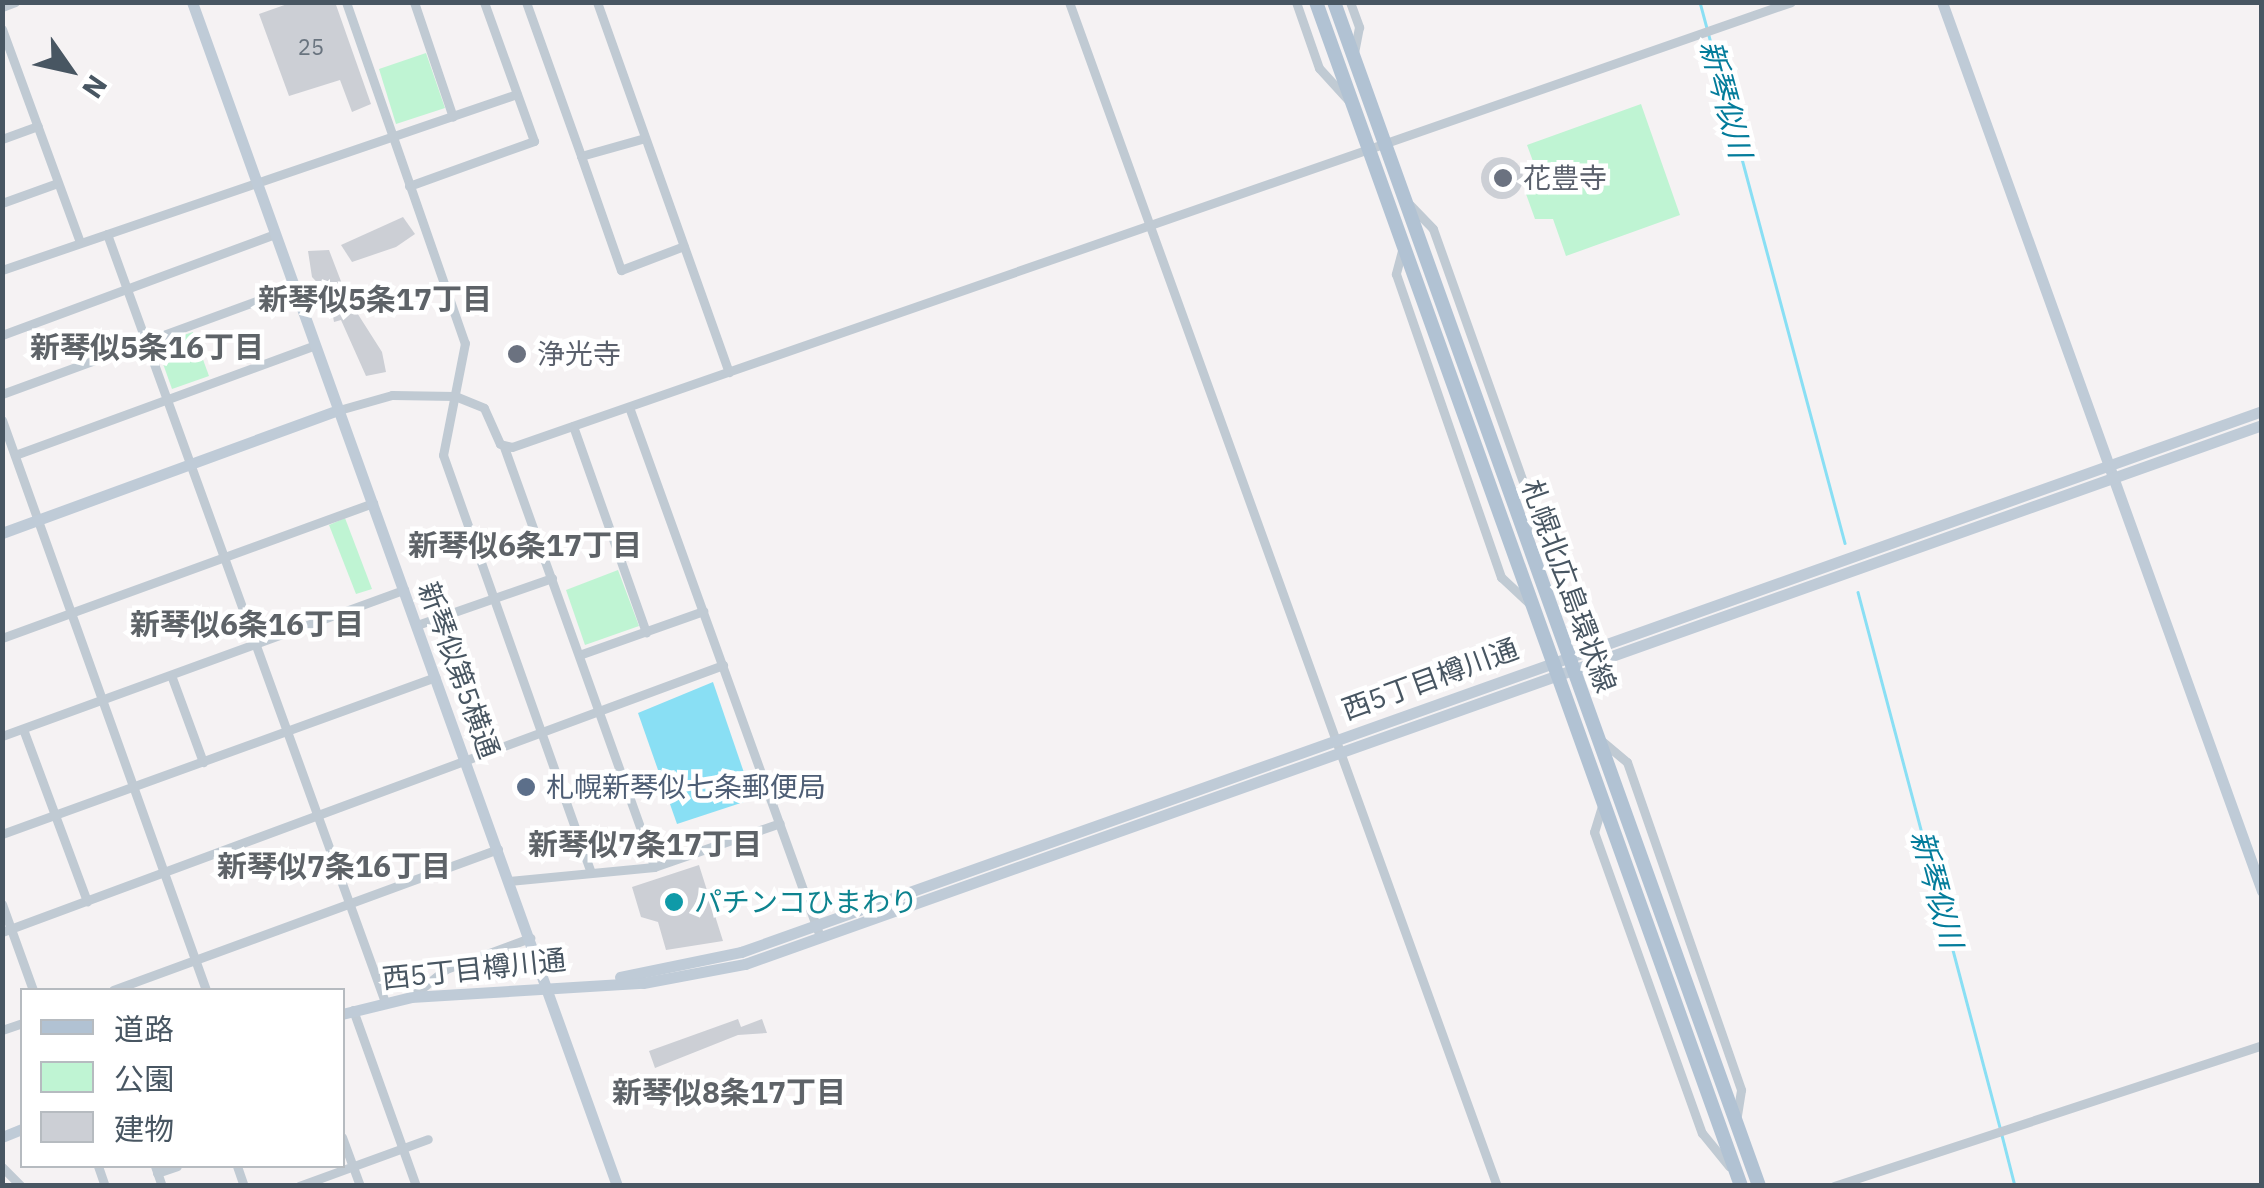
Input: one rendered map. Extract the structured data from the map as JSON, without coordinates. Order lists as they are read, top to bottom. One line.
{"streets":{"main road":["札幌北広島環状線"],"street":["新琴似第5横通","西5丁目樽川通"]},"crossings":[["札幌北広島環状線","西5丁目樽川通"],["新琴似第5横通","西5丁目樽川通"]],"districts":["新琴似5条17丁目","新琴似5条16丁目","新琴似6条17丁目","新琴似6条16丁目","新琴似7条17丁目","新琴似7条16丁目","新琴似8条17丁目"],"water":["新琴似川"],"places":["花豊寺","浄光寺","札幌新琴似七条郵便局","パチンコひまわり"],"house_numbers":["25"],"legend":["道路","公園","建物"],"north":"bottom right"}
